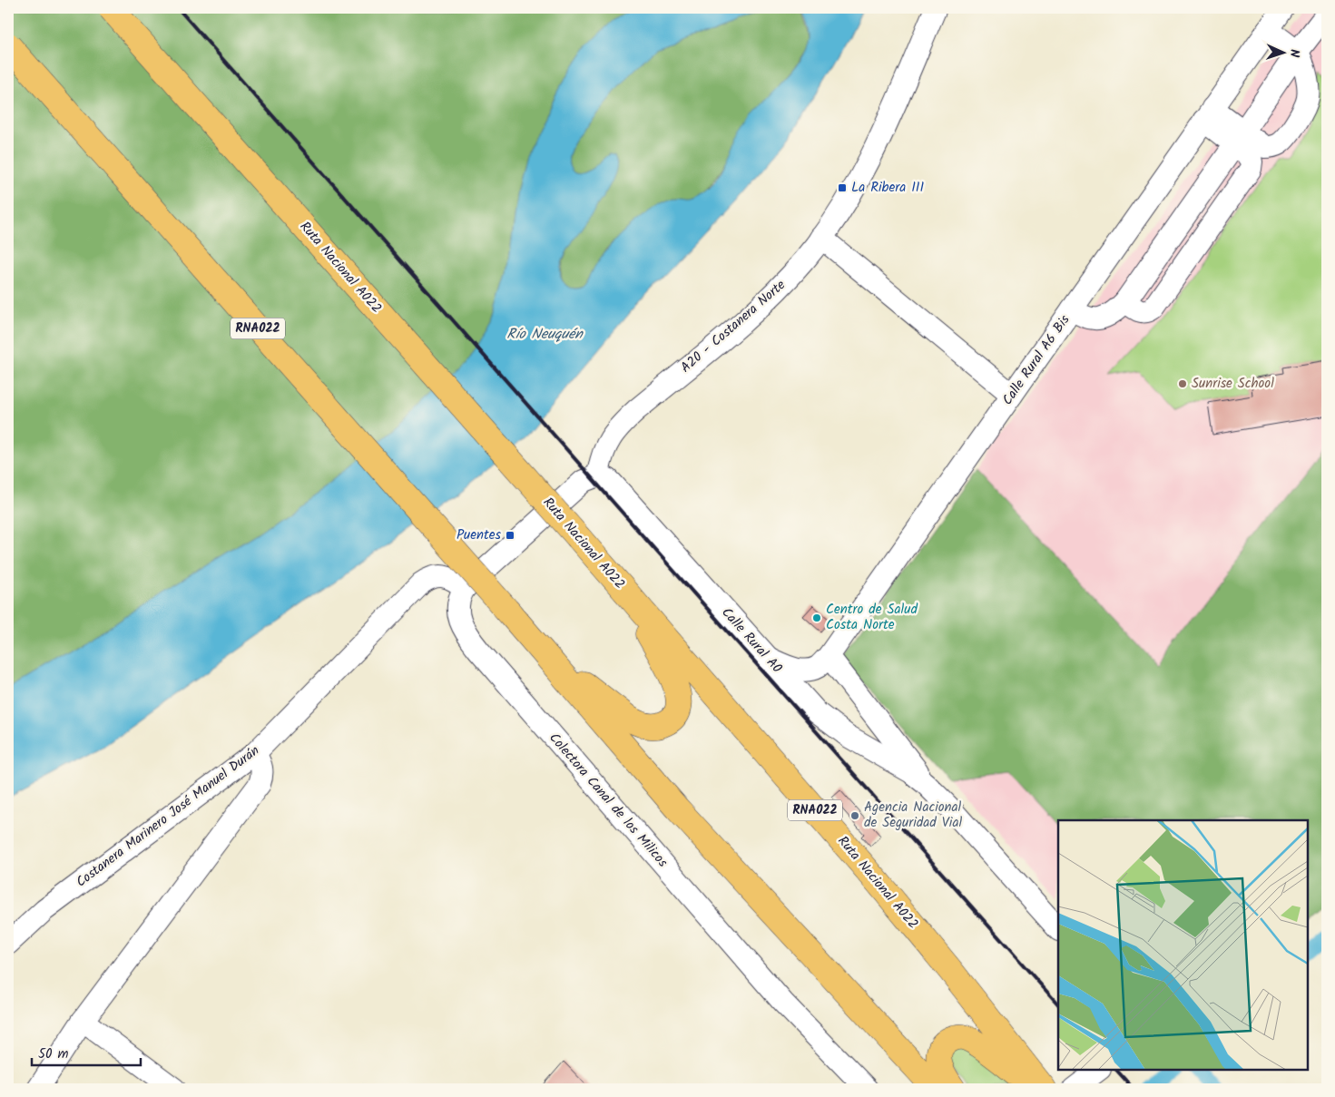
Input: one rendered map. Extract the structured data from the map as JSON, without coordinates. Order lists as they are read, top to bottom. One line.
{"streets":{"highway":["Ruta Nacional A022","RNA022"],"street":["A20 - Costanera Norte","Calle Rural A6 Bis","Calle Rural A0","Colectora Canal de los Milicos","Costanera Marinero José Manuel Durán"]},"crossings":[["A20 - Costanera Norte","Calle Rural A0"],["Calle Rural A6 Bis","Calle Rural A0"],["Colectora Canal de los Milicos","Costanera Marinero José Manuel Durán"]],"water":["Río Neuquén"],"places":{"transit":["La Ribera III","Puentes"],"other":["Sunrise School","Centro de Salud Costa Norte","Agencia Nacional de Seguridad Vial"]},"scale_bar":"50 m","north":"right"}
